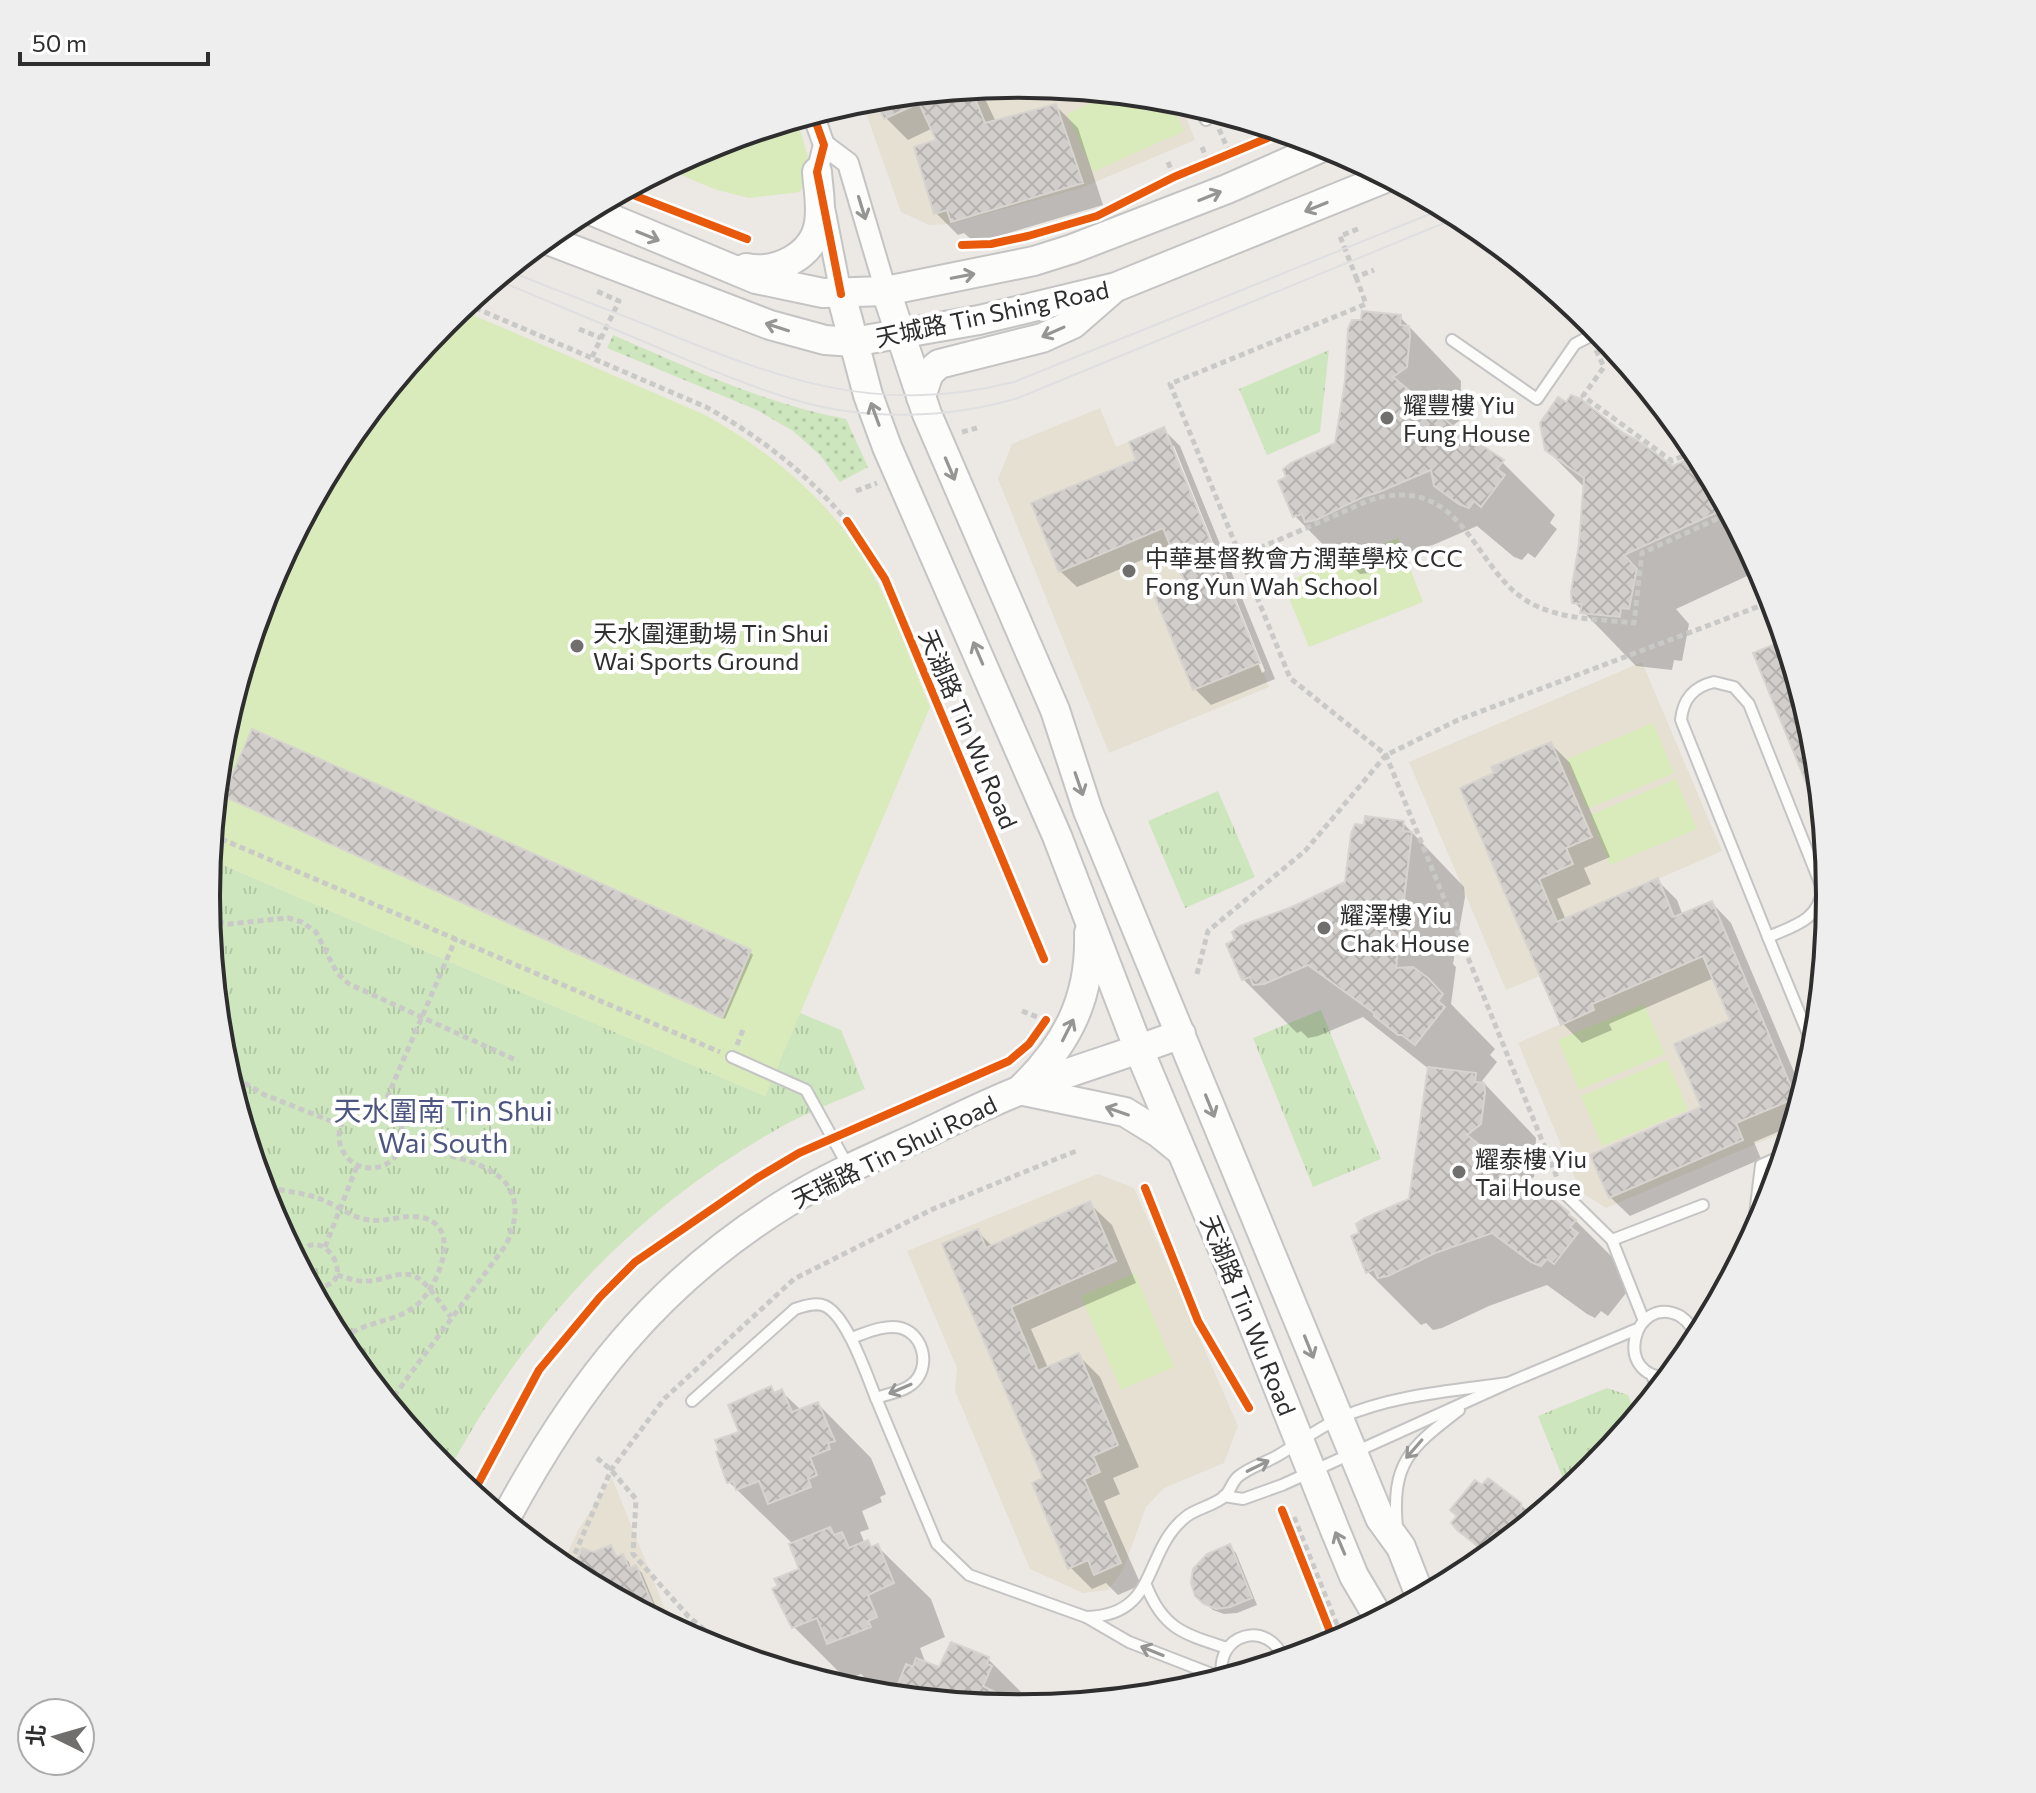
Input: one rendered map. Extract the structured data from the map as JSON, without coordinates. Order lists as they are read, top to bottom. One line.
{"streets":{"main road":["天城路 Tin Shing Road","天湖路 Tin Wu Road","天瑞路 Tin Shui Road"]},"crossings":[["天城路 Tin Shing Road","天湖路 Tin Wu Road"],["天湖路 Tin Wu Road","天瑞路 Tin Shui Road"]],"districts":["天水圍南 Tin Shui Wai South"],"places":["耀豐樓 Yiu Fung House","中華基督教會方潤華學校 CCC Fong Yun Wah School","天水圍運動場 Tin Shui Wai Sports Ground","耀澤樓 Yiu Chak House","耀泰樓 Yiu Tai House"],"scale_bar":"50 m","north":"left"}
